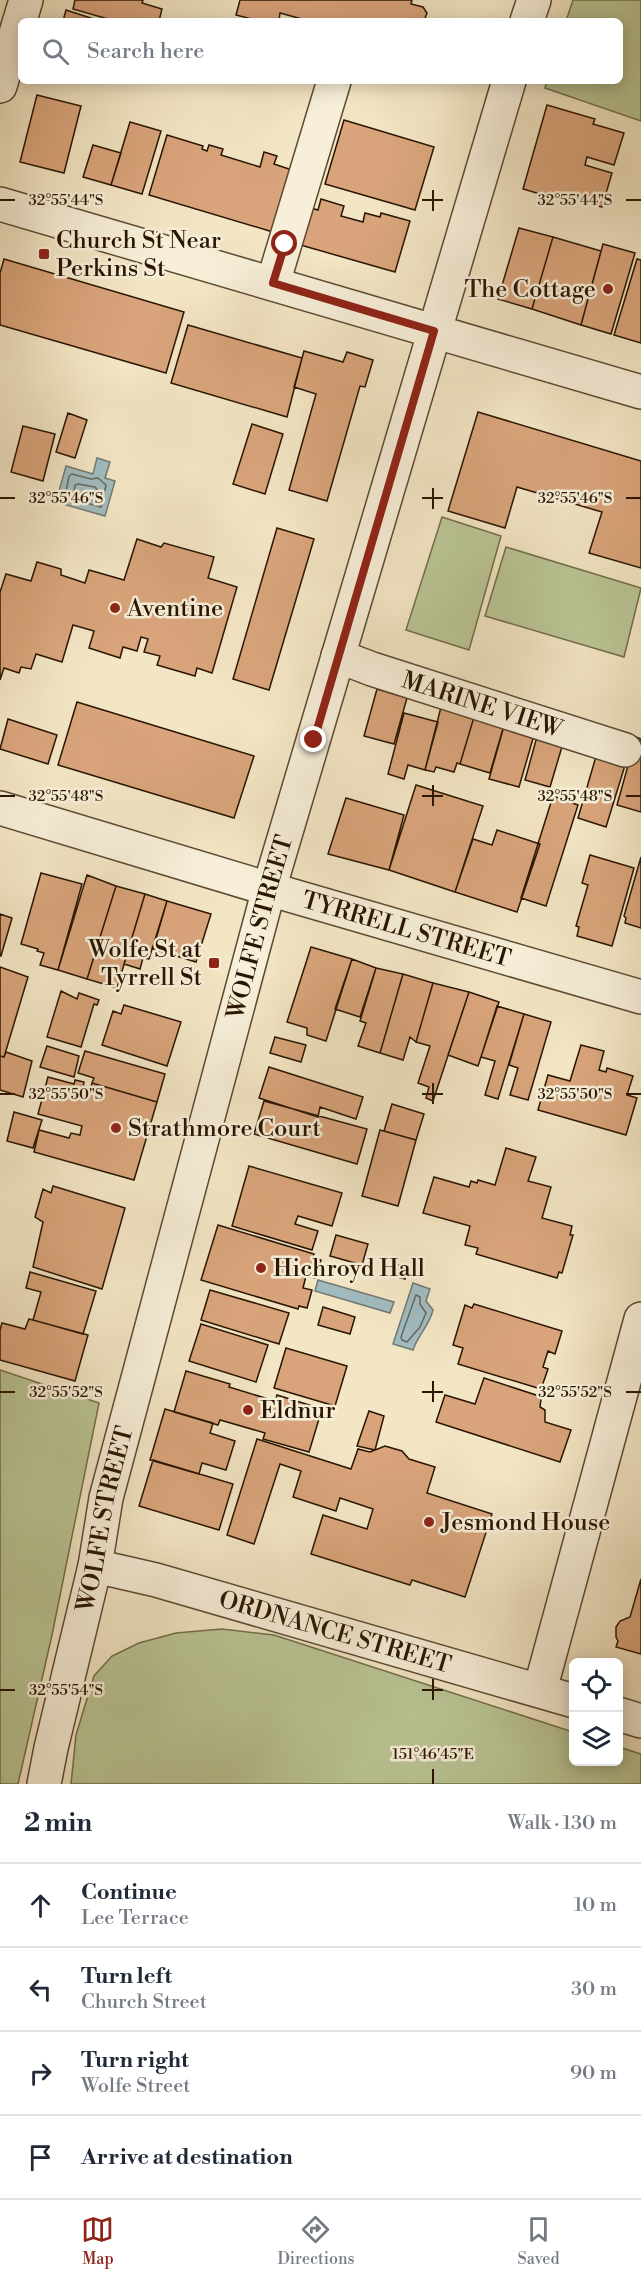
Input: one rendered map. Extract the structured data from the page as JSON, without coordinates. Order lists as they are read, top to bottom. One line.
{"streets":{"street":["MARINE VIEW","WOLFE STREET","TYRRELL STREET","ORDNANCE STREET"]},"crossings":[["MARINE VIEW","WOLFE STREET"],["WOLFE STREET","TYRRELL STREET"],["WOLFE STREET","ORDNANCE STREET"]],"places":{"transit":["Church St Near Perkins St","Wolfe St at Tyrrell St"],"other":["The Cottage","Aventine","Strathmore Court","Hichroyd Hall","Eldnur","Jesmond House"]},"page":{"search":"Search here","heading":["2 min","Walk · 130 m"],"list":[["Continue","Lee Terrace","10 m"],["Turn left","Church Street","30 m"],["Turn right","Wolfe Street","90 m"],"Arrive at destination"],"nav":["Map","Directions","Saved"]},"coordinates":["32°55'44\"S","32°55'46\"S","32°55'48\"S","32°55'50\"S","32°55'52\"S","32°55'54\"S","151°46'45\"E"]}
